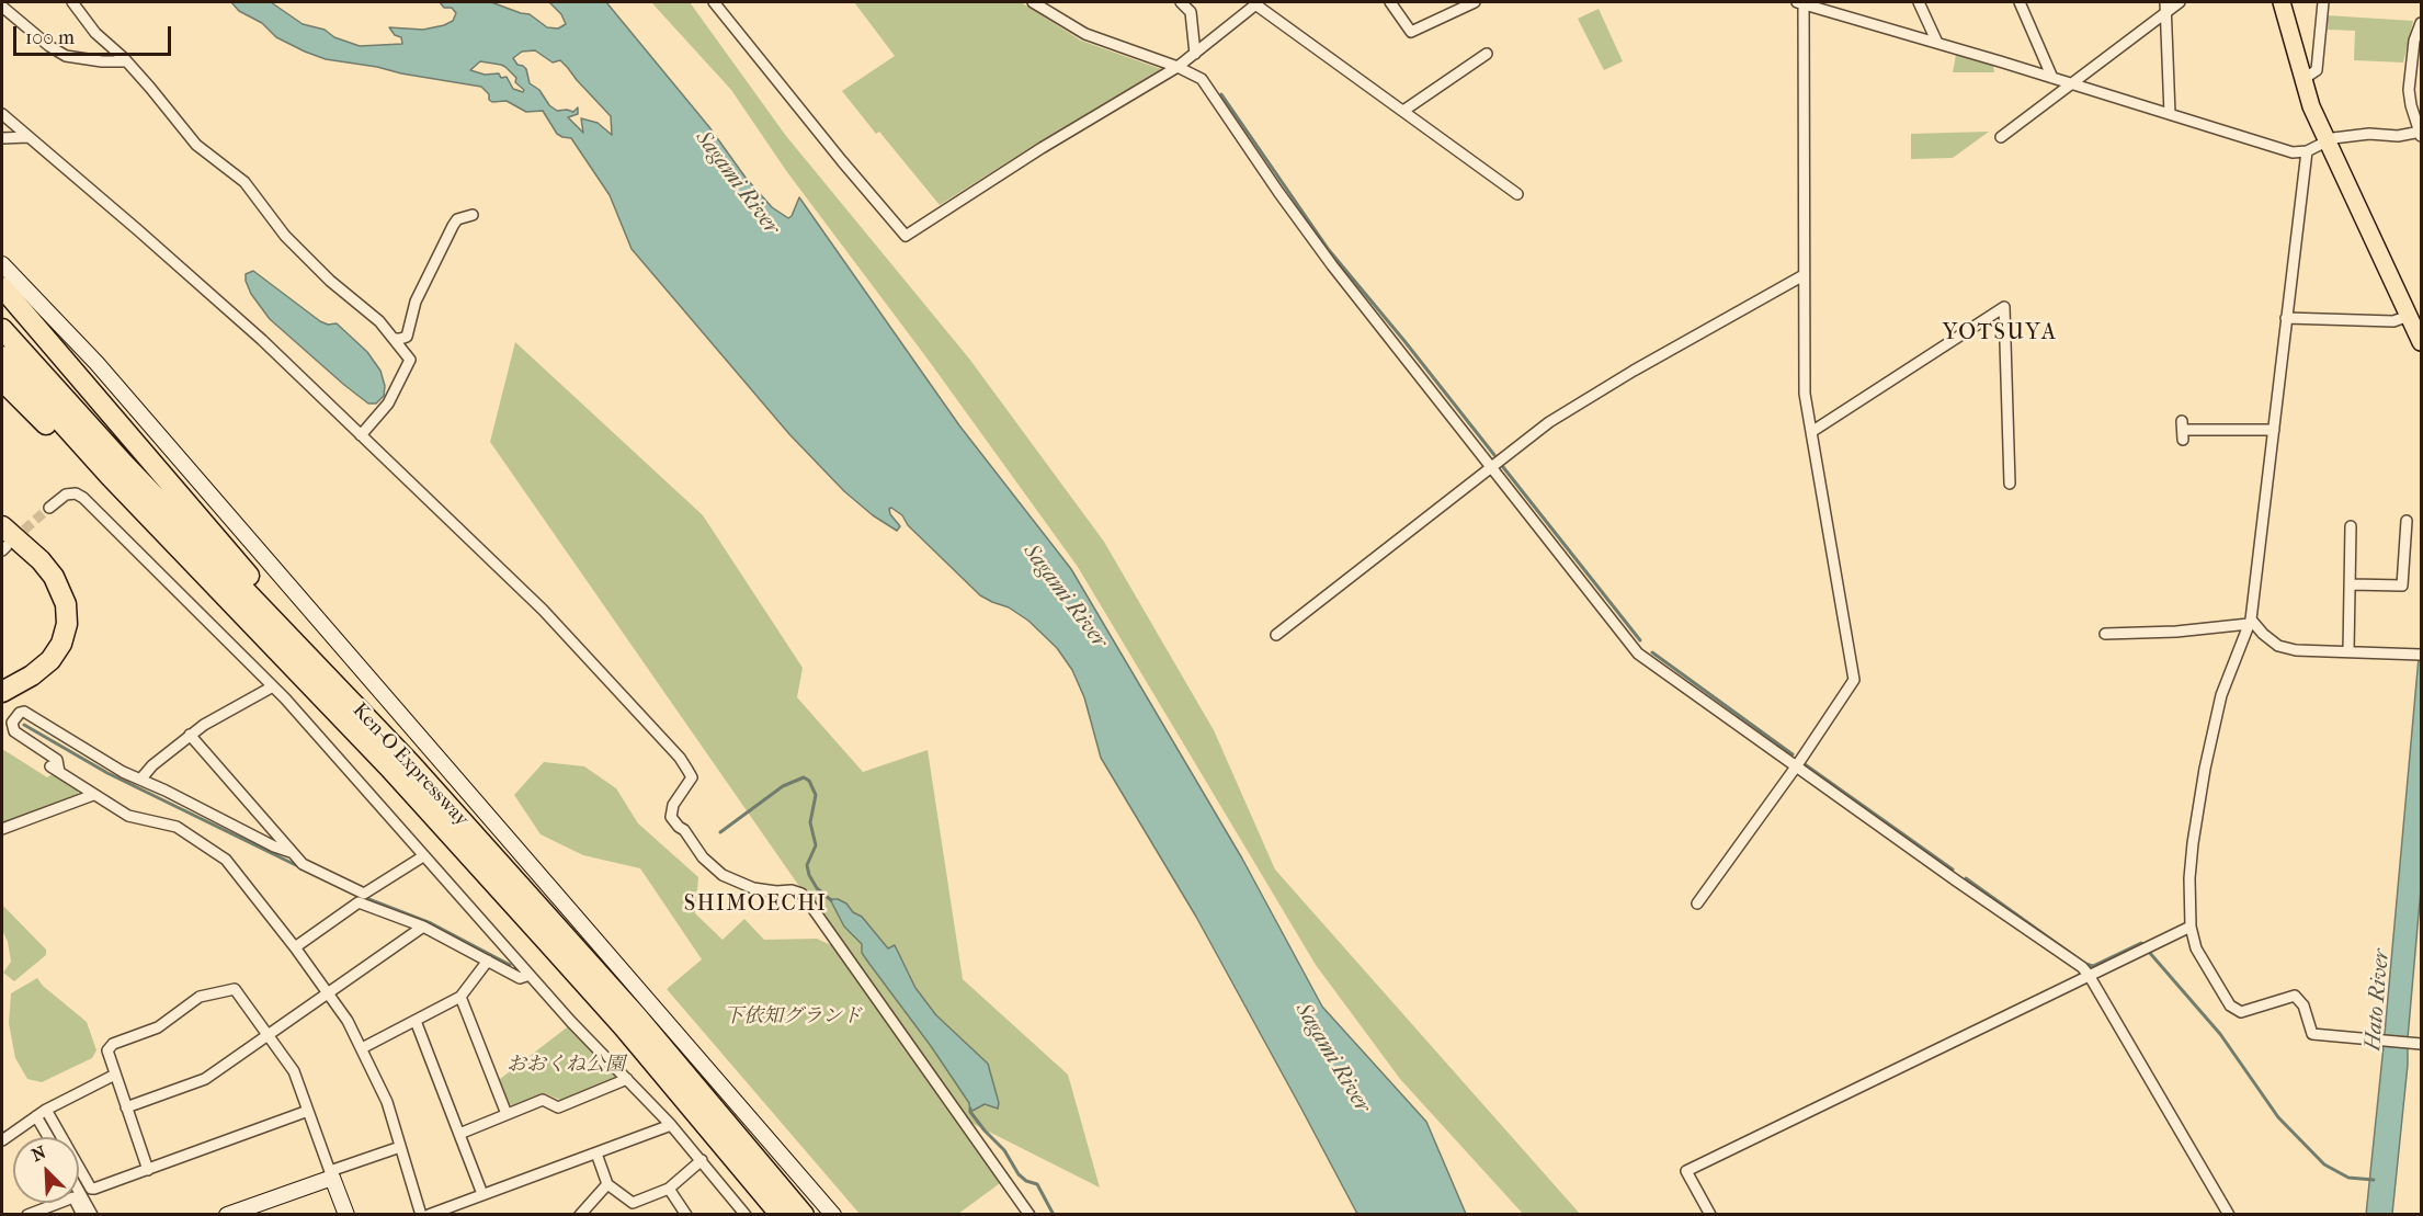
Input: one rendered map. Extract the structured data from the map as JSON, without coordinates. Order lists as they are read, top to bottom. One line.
{"streets":{"highway":["Ken-O Expressway"]},"districts":["YOTSUYA","SHIMOECHI"],"water":["Sagami River","Hato River"],"parks":["下依知グランド","おおくね公園"],"scale_bar":"100 m","north":"top left"}
